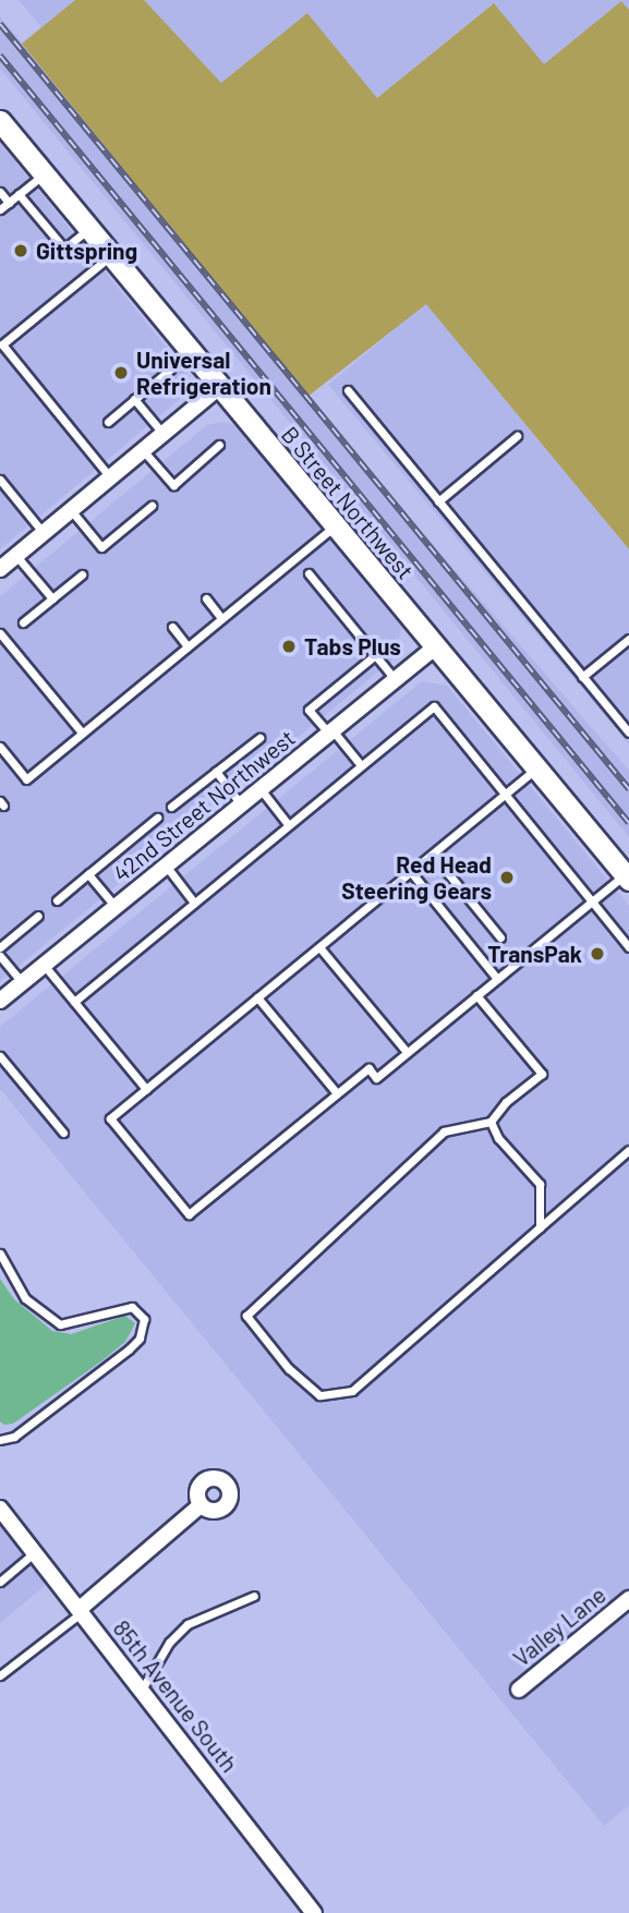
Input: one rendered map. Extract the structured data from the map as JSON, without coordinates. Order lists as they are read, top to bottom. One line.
{"streets":{"street":["B Street Northwest","42nd Street Northwest","Valley Lane","85th Avenue South"]},"crossings":[["B Street Northwest","42nd Street Northwest"]],"places":["Gittspring","Universal Refrigeration","Tabs Plus","Red Head Steering Gears","TransPak"]}
